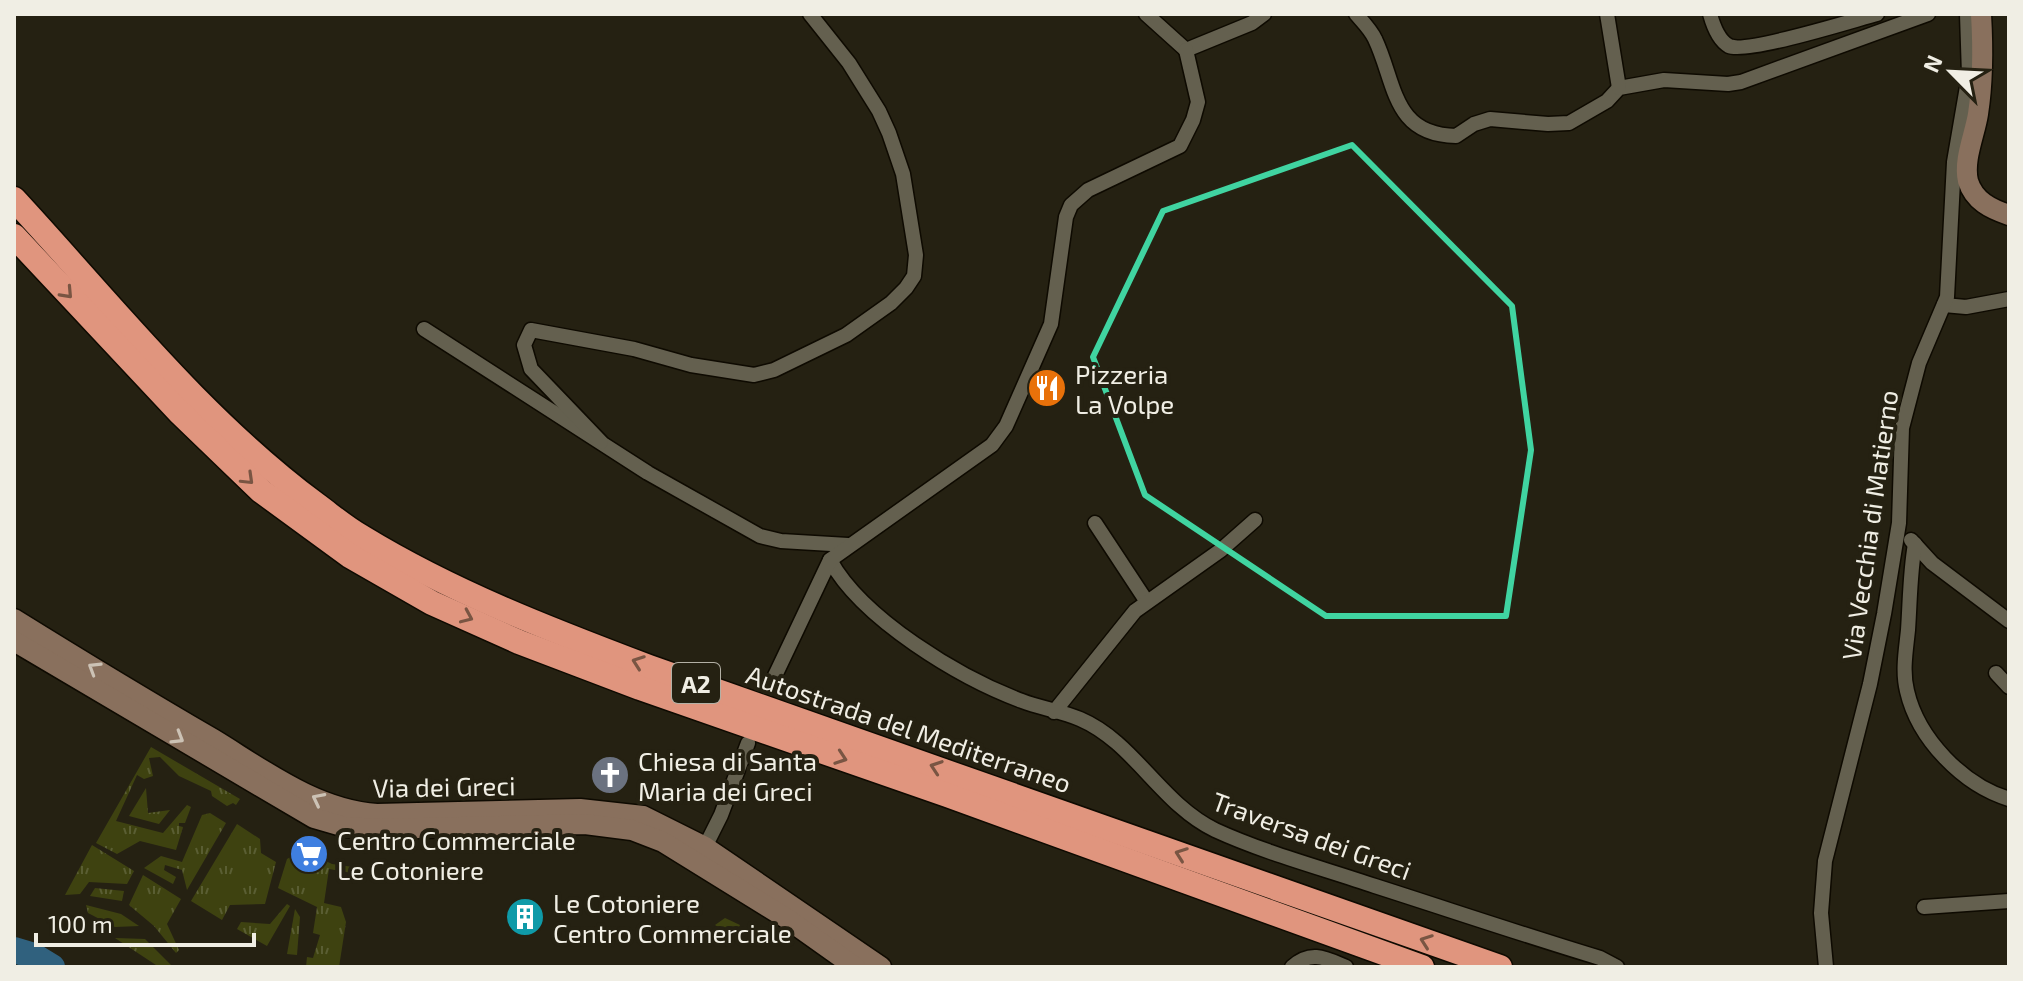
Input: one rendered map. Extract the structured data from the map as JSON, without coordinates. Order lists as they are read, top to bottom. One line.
{"streets":{"highway":["A2","Autostrada del Mediterraneo"],"main road":["Via dei Greci"],"street":["Via Vecchia di Matierno","Traversa dei Greci"]},"places":{"restaurant":["Pizzeria La Volpe"],"church":["Chiesa di Santa Maria dei Greci"],"supermarket":["Centro Commerciale Le Cotoniere"],"building":["Le Cotoniere Centro Commerciale"]},"scale_bar":"100 m","north":"top left"}
